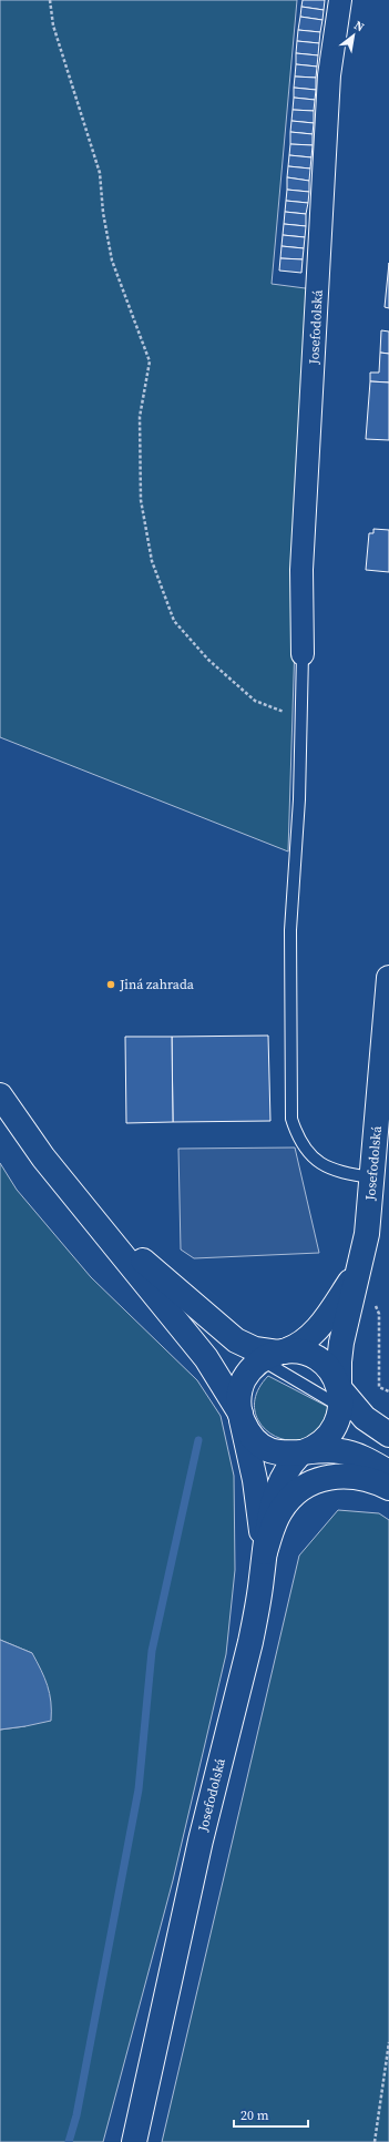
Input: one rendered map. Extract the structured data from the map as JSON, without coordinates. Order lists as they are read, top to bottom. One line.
{"streets":{"main road":["Josefodolská"]},"places":["Jiná zahrada"],"scale_bar":"20 m","north":"top right"}
